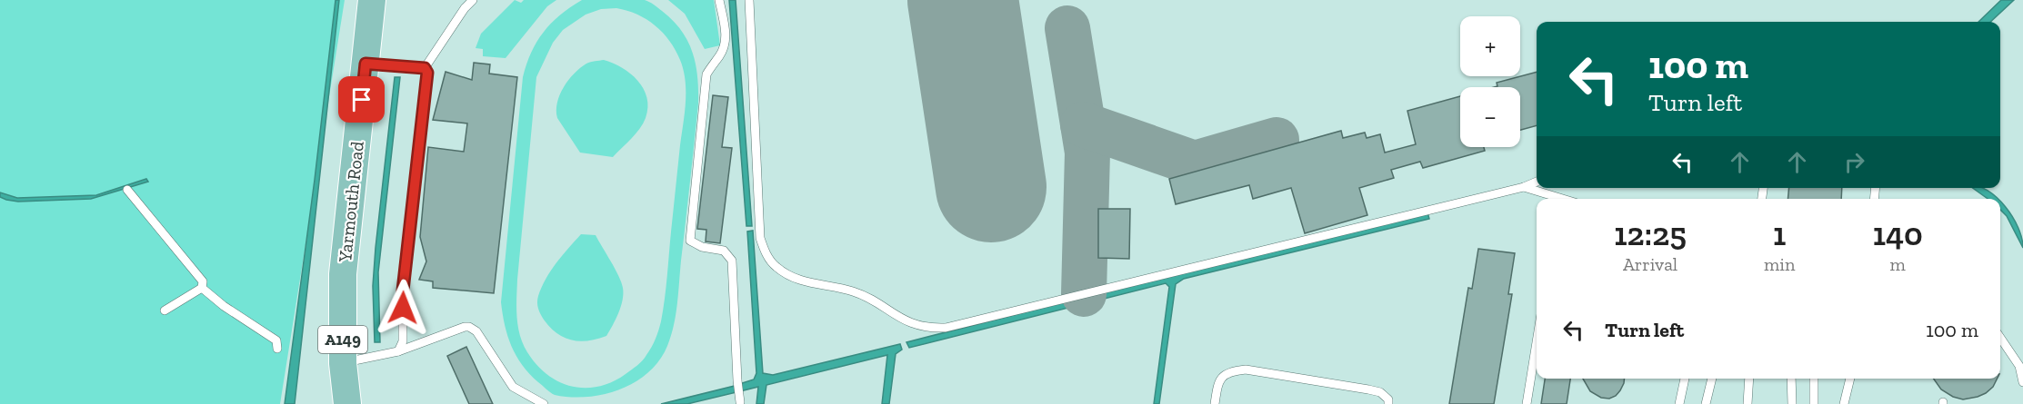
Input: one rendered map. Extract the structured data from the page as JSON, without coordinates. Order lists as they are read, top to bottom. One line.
{"streets":{"main road":["Yarmouth Road","A149"]},"page":{"map_buttons":["+","−"],"turn":["100 m","Turn left"],"eta":["12:25","Arrival","1","min","140","m"],"list":[{"name":"Turn left","value":"100 m"}]}}
